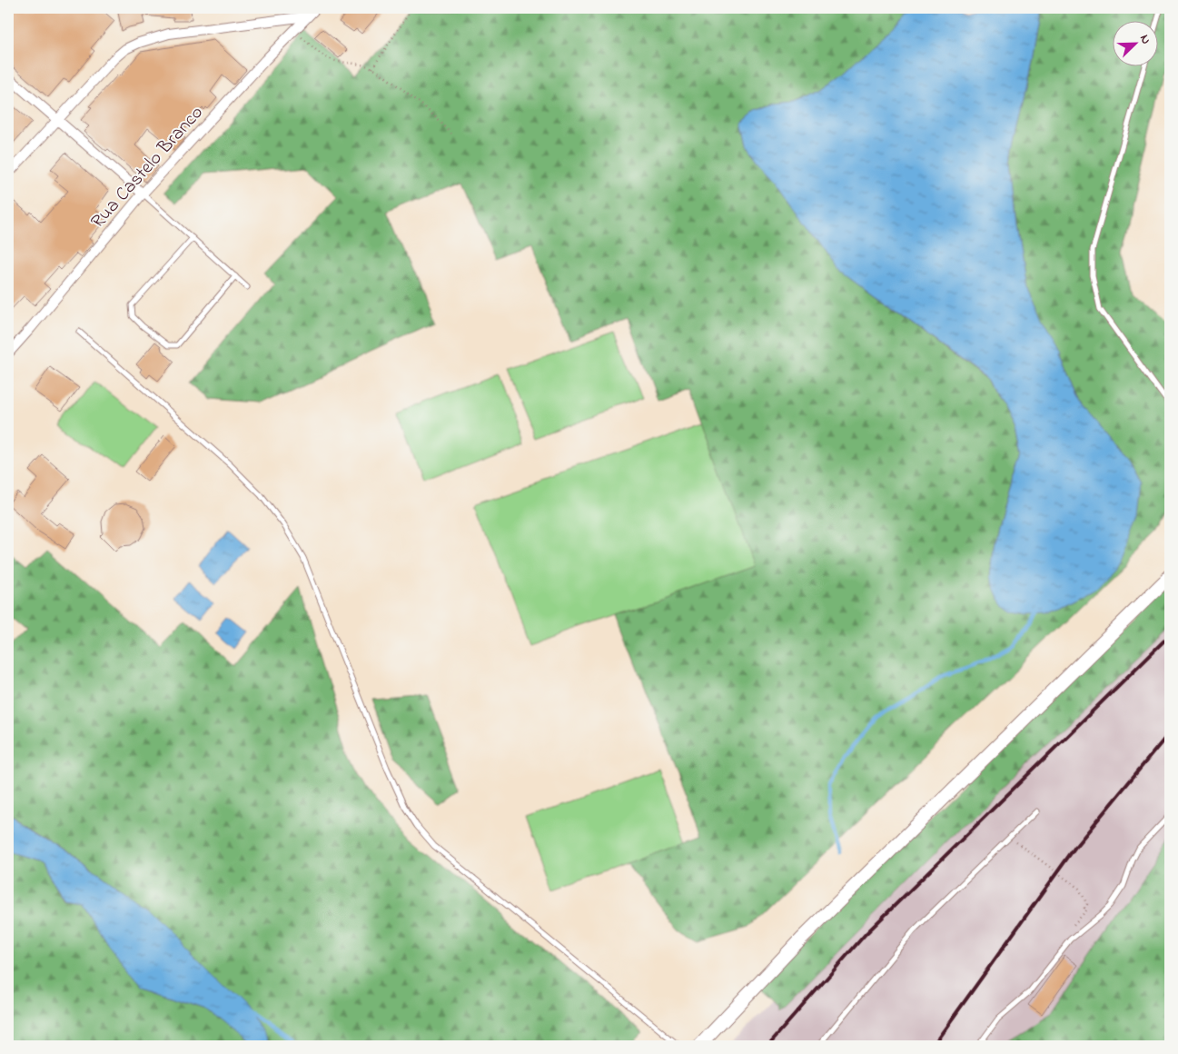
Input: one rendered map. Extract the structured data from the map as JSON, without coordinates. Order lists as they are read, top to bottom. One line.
{"streets":{"street":["Rua Castelo Branco"]},"north":"top right"}
